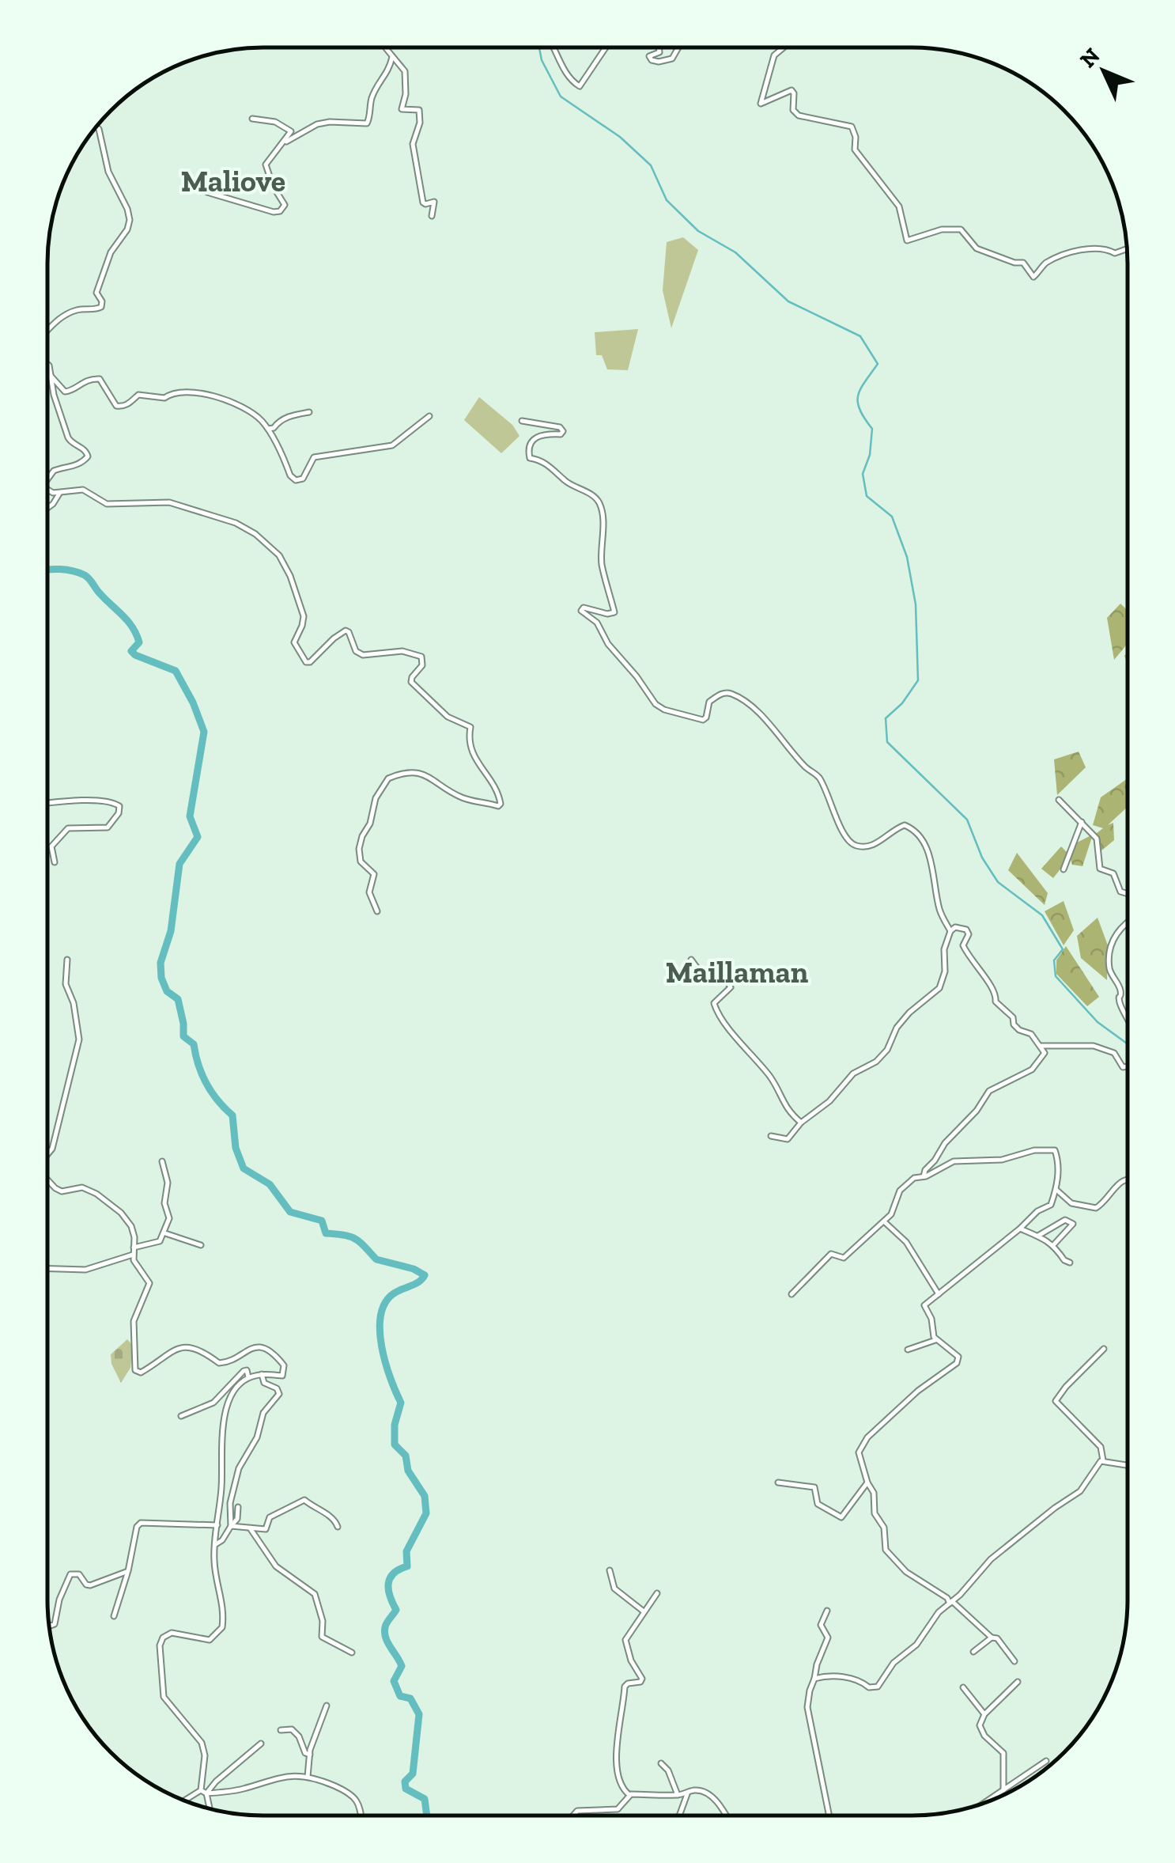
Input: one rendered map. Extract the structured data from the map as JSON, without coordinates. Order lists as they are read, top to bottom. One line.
{"districts":["Maliove","Maillaman"],"north":"top left"}
